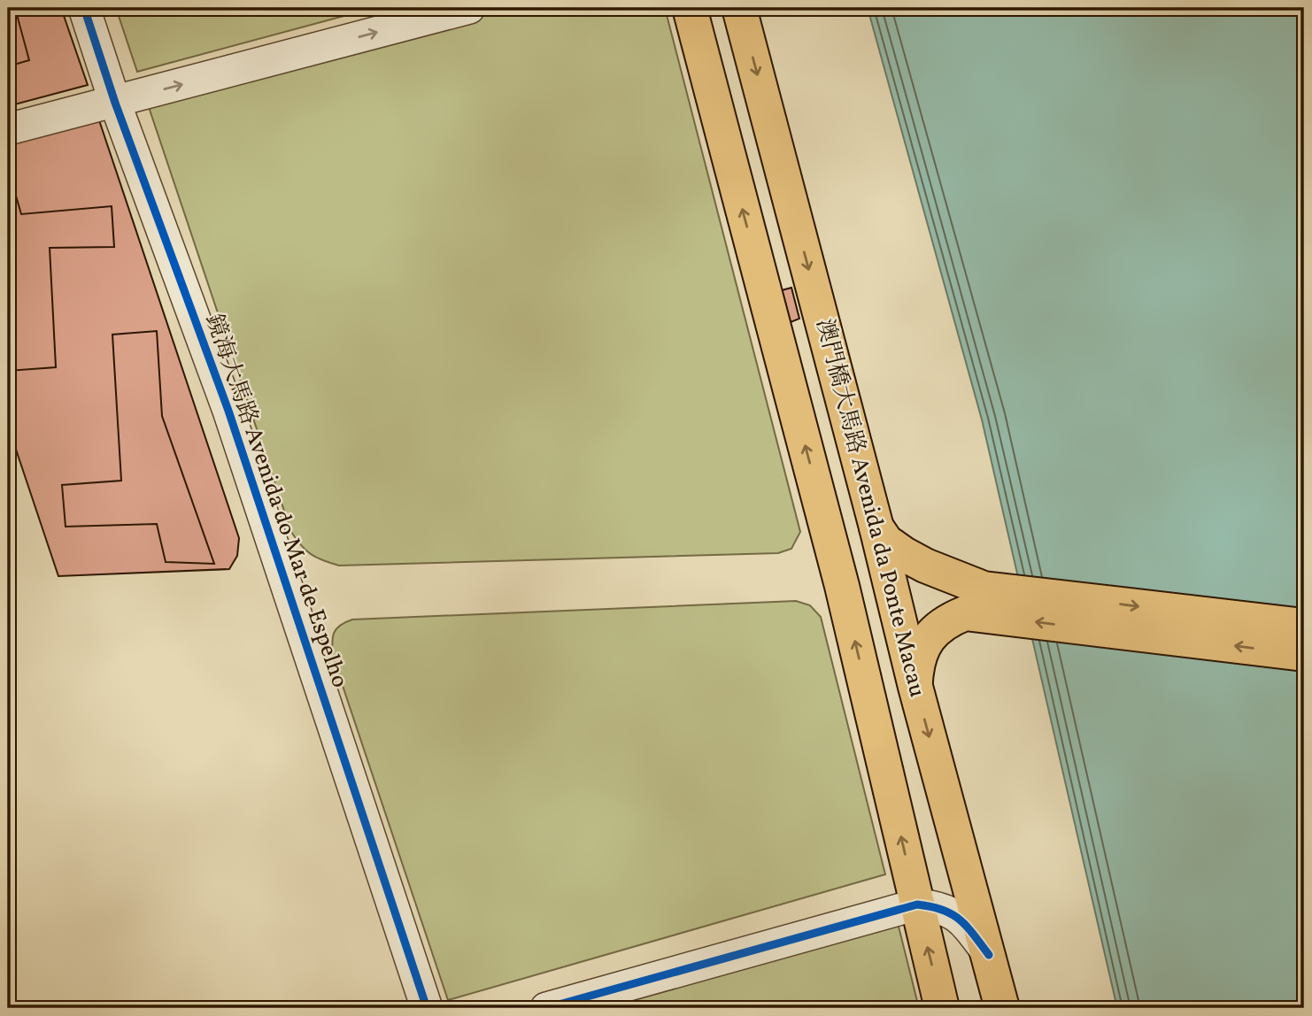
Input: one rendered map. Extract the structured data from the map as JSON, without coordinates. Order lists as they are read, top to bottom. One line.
{"streets":{"main road":["澳門橋大馬路 Avenida da Ponte Macau"],"street":["鏡海大馬路 Avenida do Mar de Espelho"]}}
